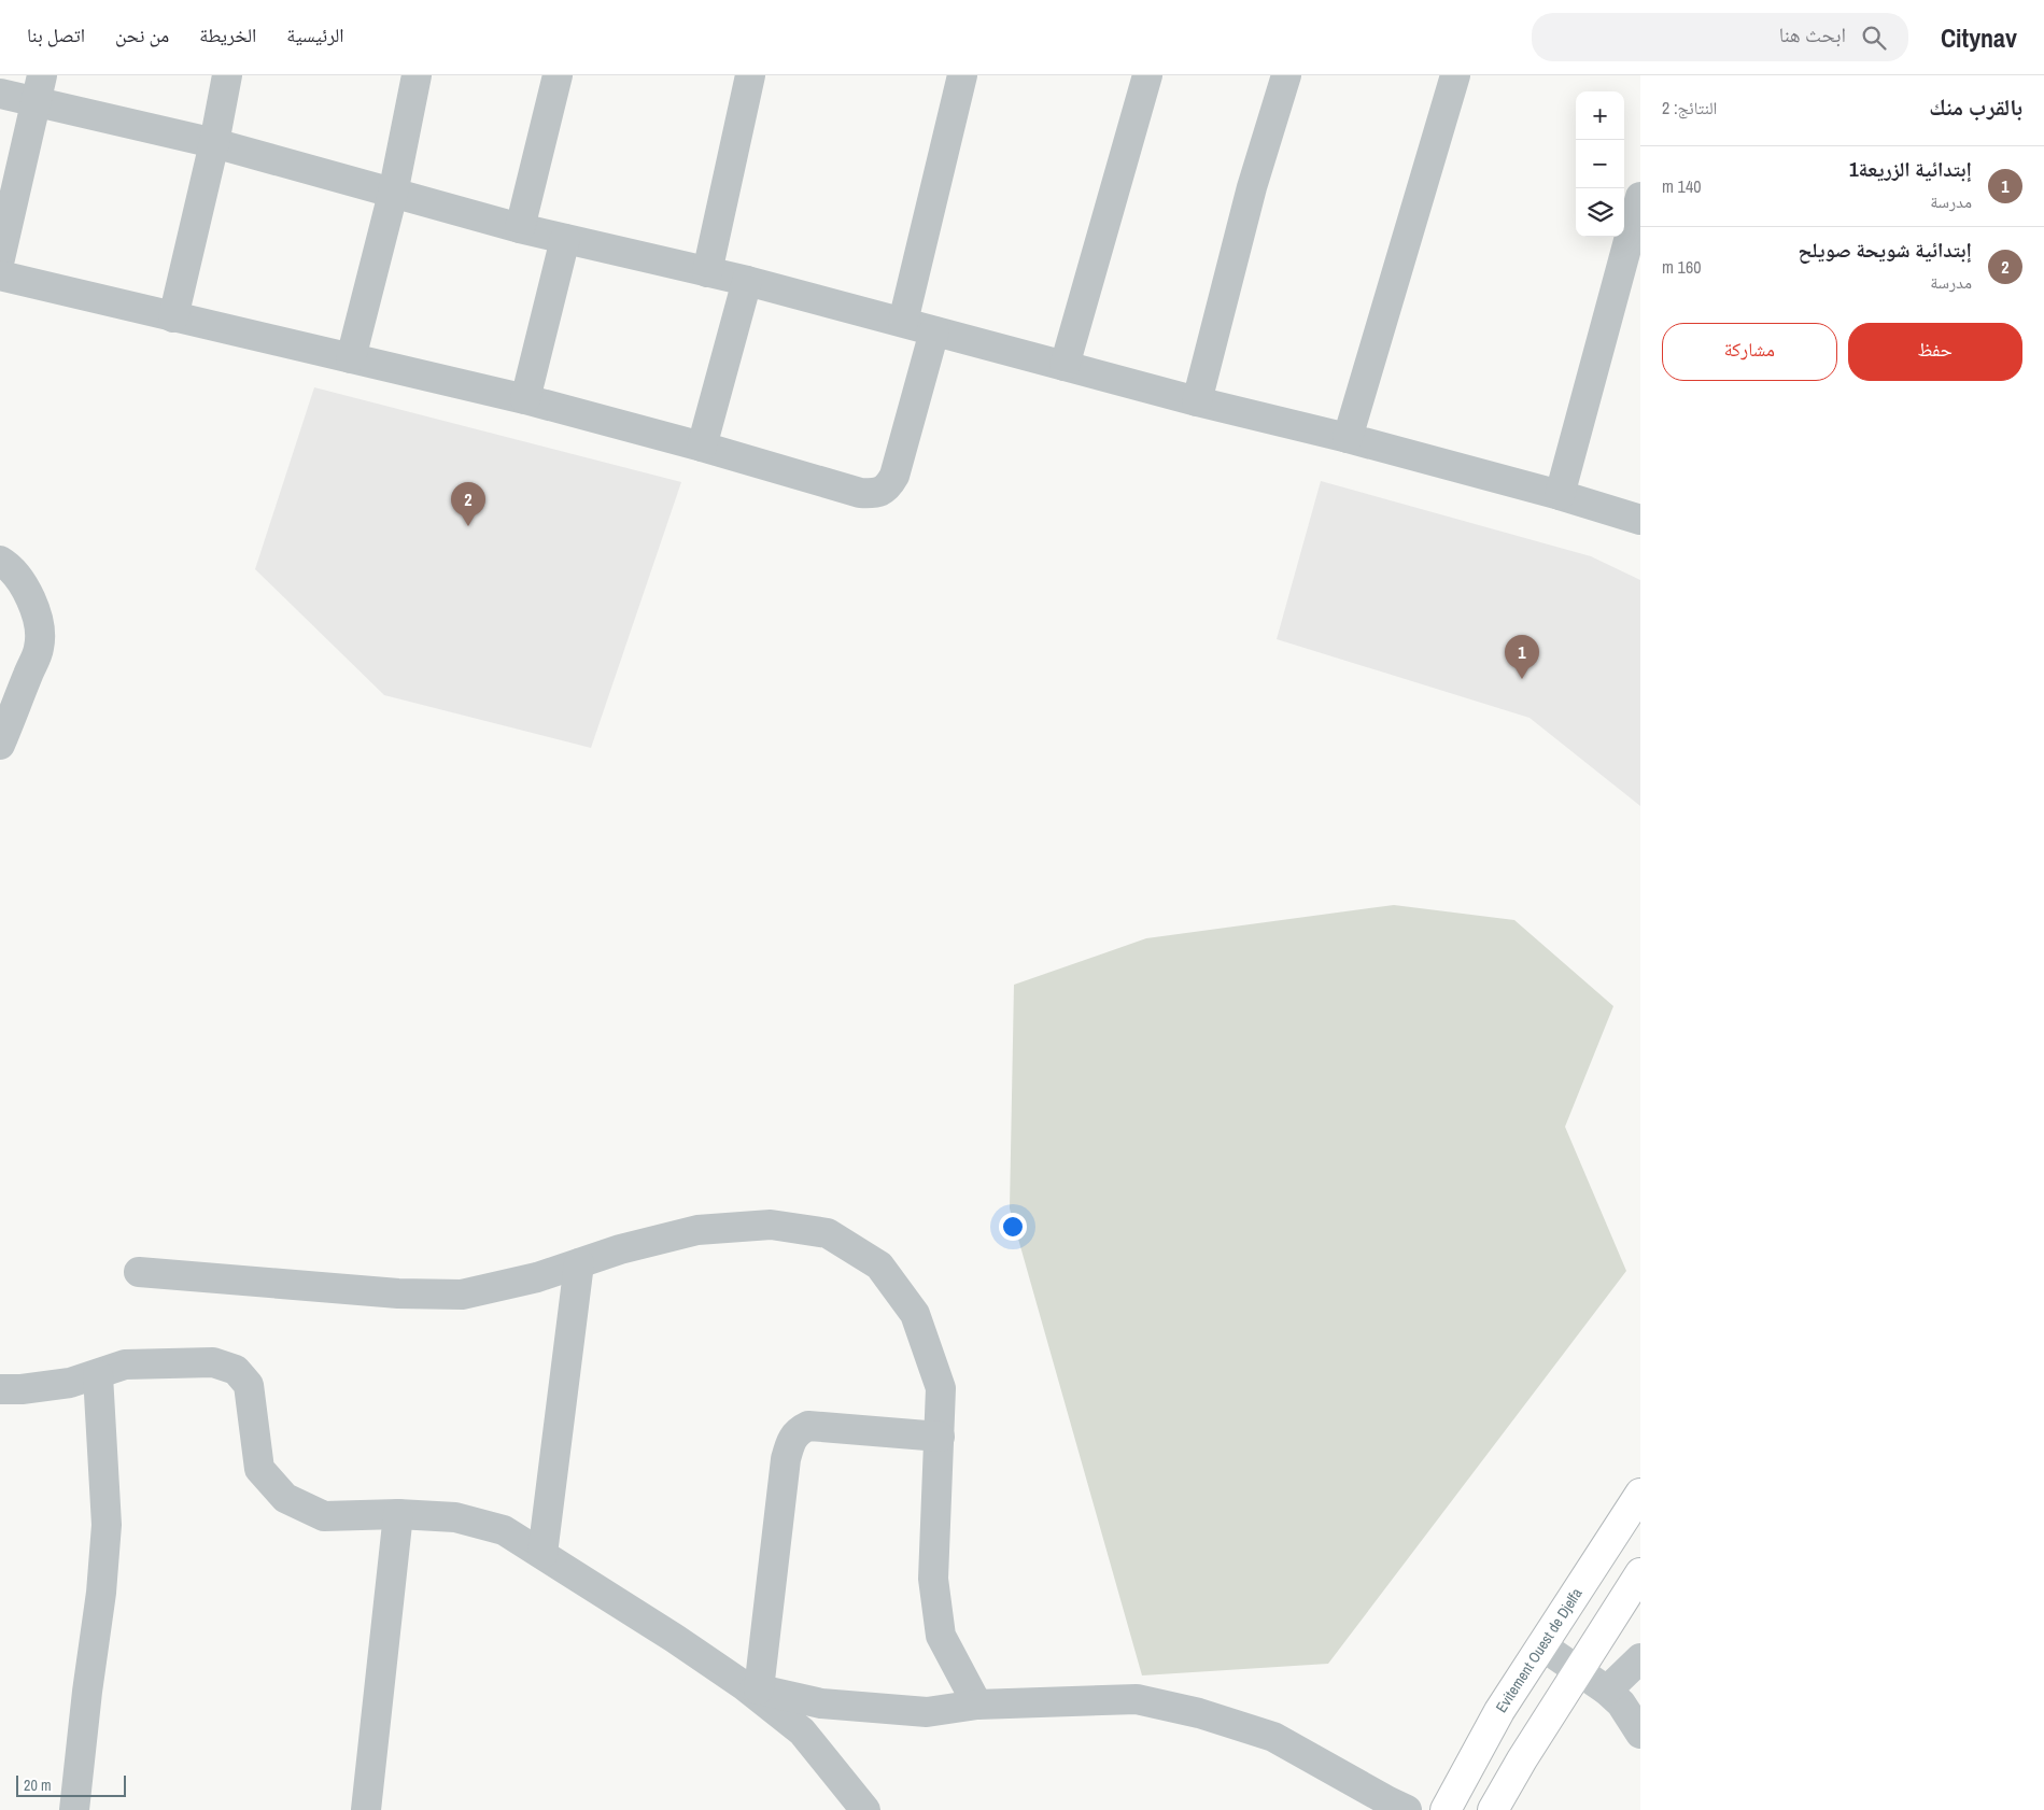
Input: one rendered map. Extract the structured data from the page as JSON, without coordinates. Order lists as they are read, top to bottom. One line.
{"streets":{"highway":["Evitement Ouest de Djelfa"]},"scale_bar":"20 m","page":{"header":"Citynav","search":"ابحث هنا","nav":["الرئيسية","الخريطة","من نحن","اتصل بنا"],"heading":["بالقرب منك","النتائج: 2"],"map_buttons":["+","−"],"list":[{"mark":"1","name":"إبتدائية الزريعة1","note":"مدرسة","value":"140 m"},{"mark":"2","name":"إبتدائية شويحة صويلح","note":"مدرسة","value":"160 m"}],"buttons":["حفظ","مشاركة"],"pins":["2","1"],"scale":"20 m"}}
